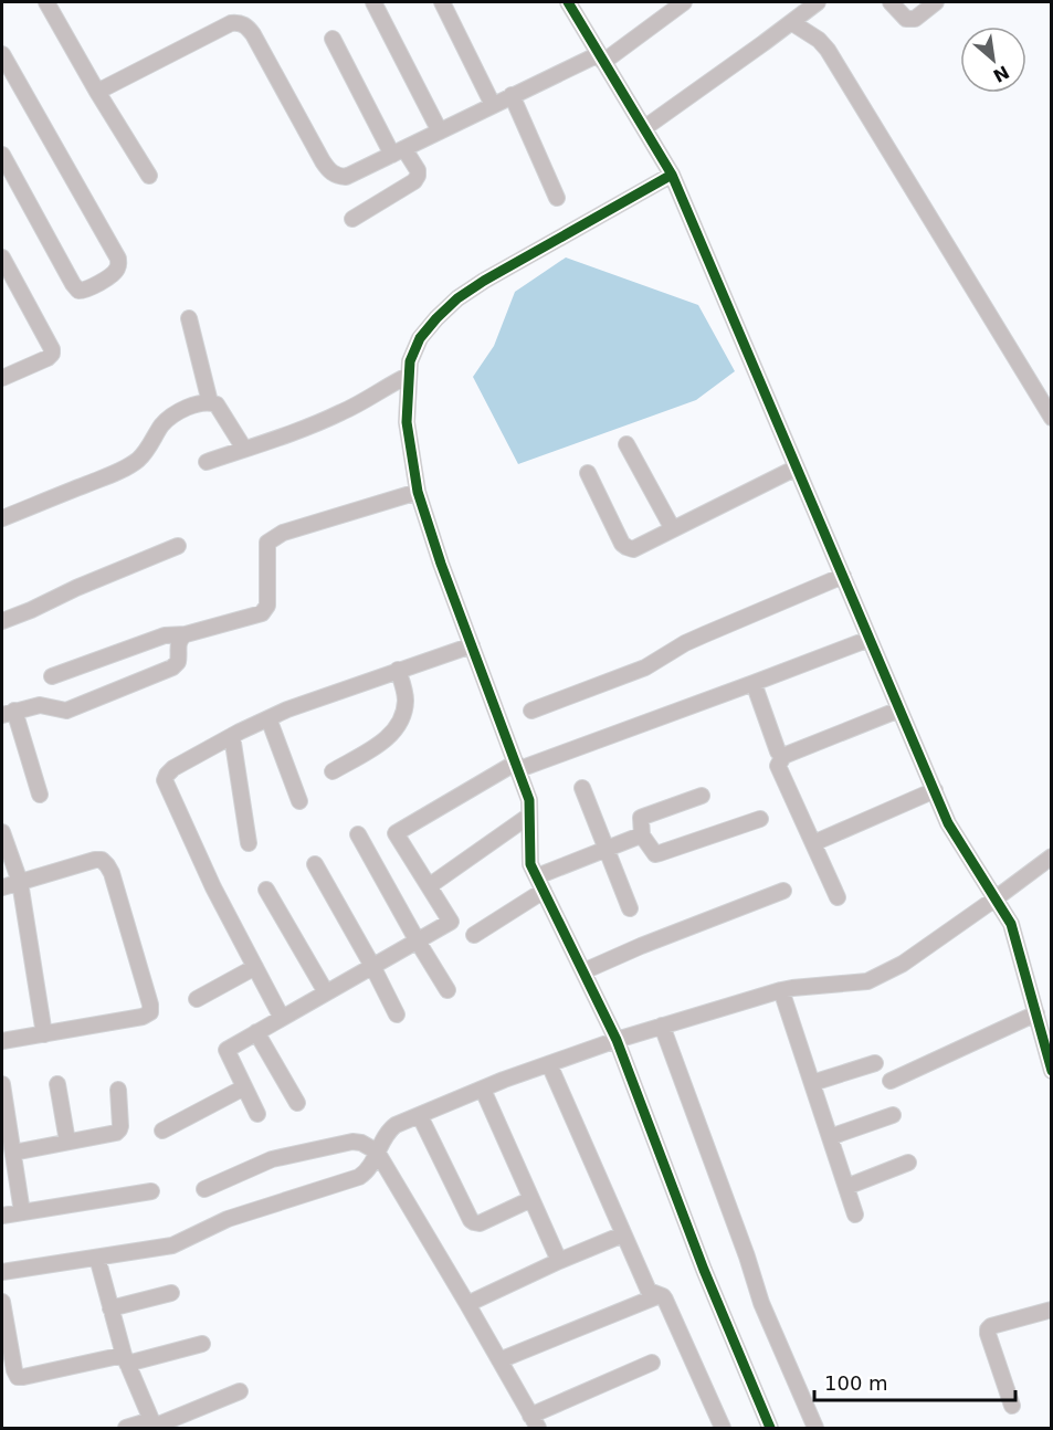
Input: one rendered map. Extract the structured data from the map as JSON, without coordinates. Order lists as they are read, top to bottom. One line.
{"scale_bar":"100 m","north":"bottom right"}
